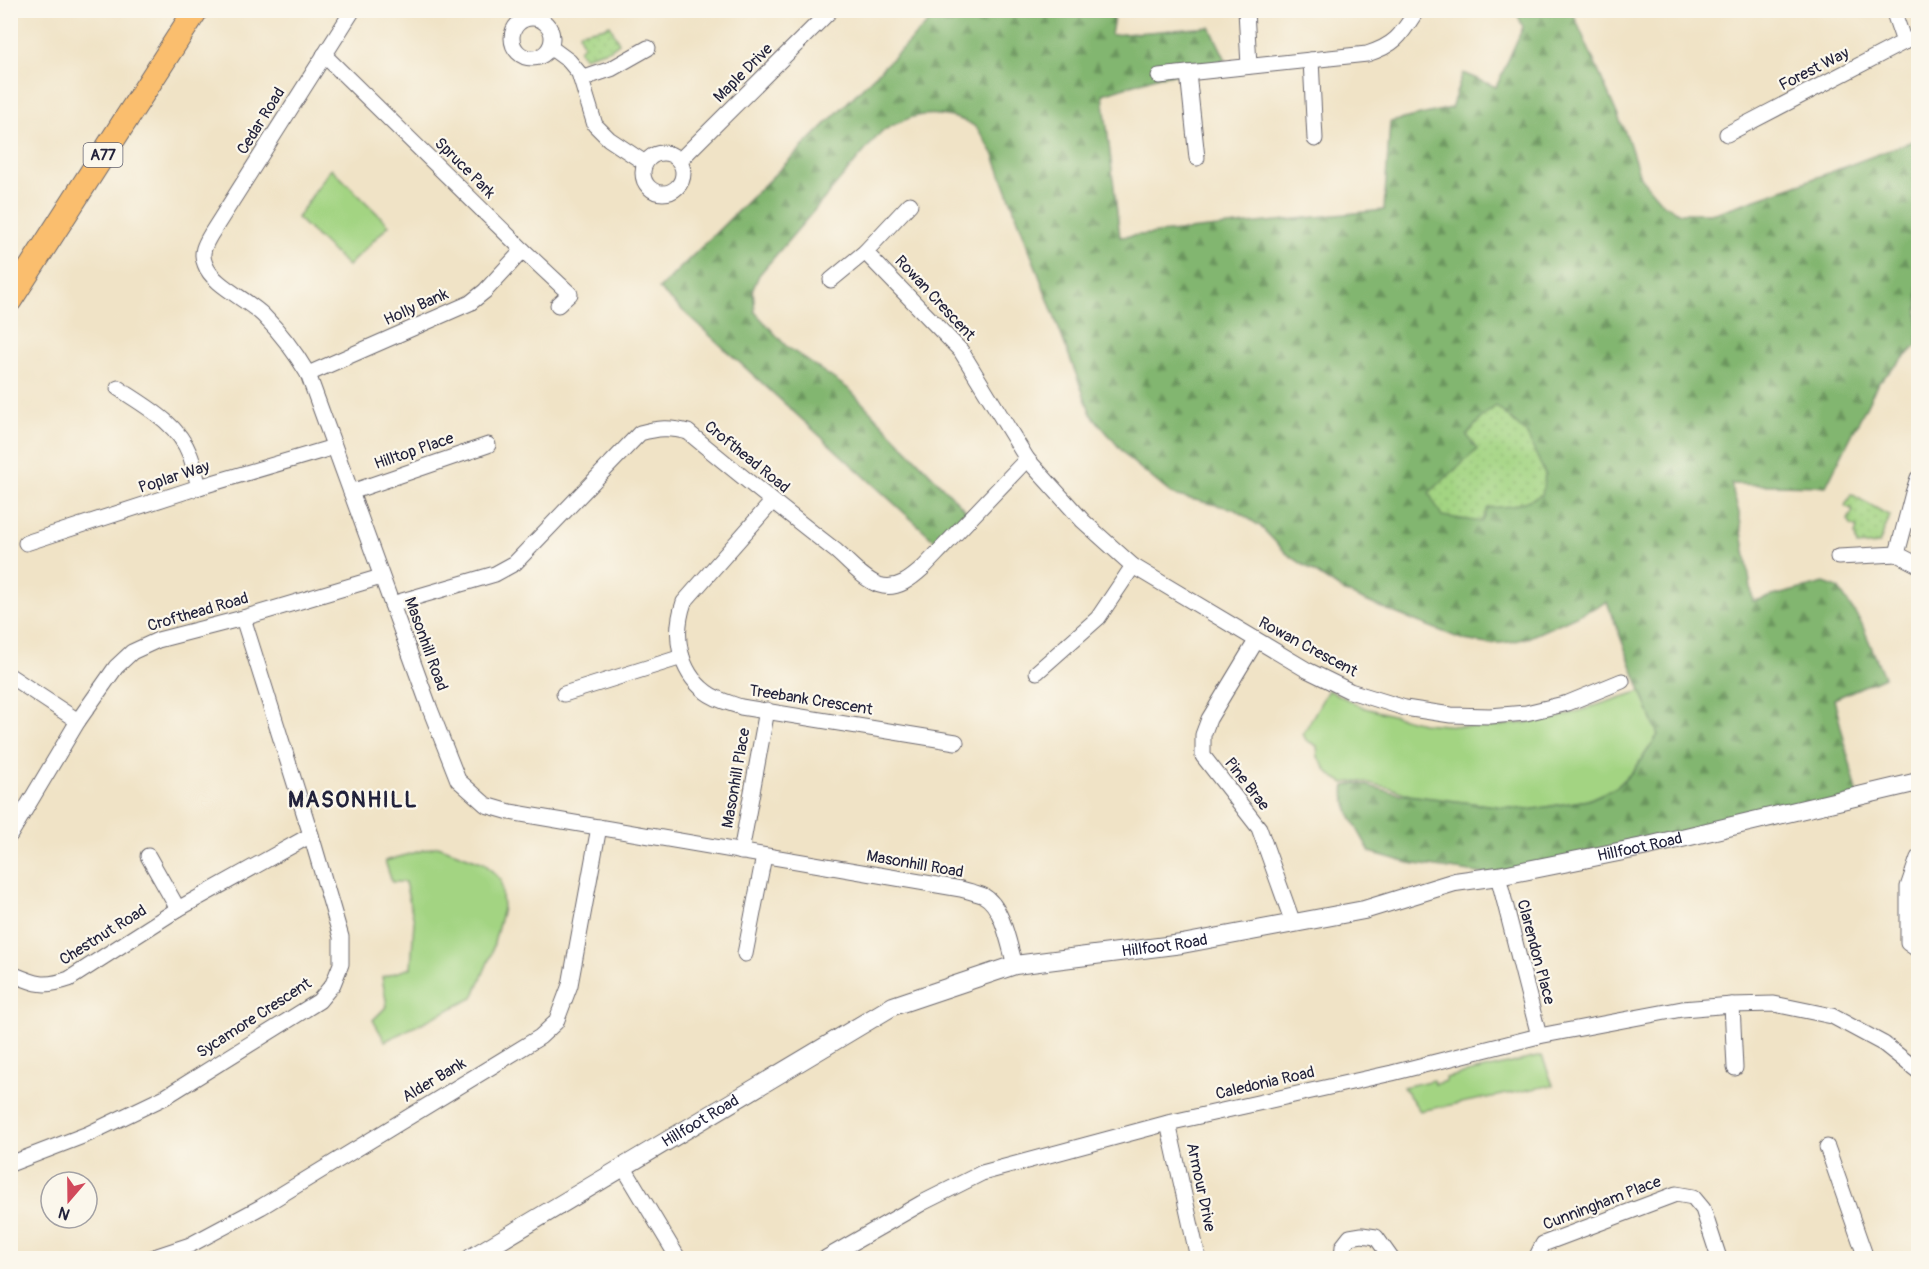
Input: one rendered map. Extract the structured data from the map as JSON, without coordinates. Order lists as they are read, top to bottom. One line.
{"streets":{"highway":["A77"],"street":["Forest Way","Maple Drive","Cedar Road","Spruce Park","Rowan Crescent","Holly Bank","Hilltop Place","Crofthead Road","Poplar Way","Masonhill Road","Treebank Crescent","Masonhill Place","Pine Brae","Hillfoot Road","Chestnut Road","Clarendon Place","Sycamore Crescent","Alder Bank","Caledonia Road","Armour Drive","Cunningham Place"]},"crossings":[["Cedar Road","Spruce Park"],["Cedar Road","Masonhill Road"],["Spruce Park","Holly Bank"],["Rowan Crescent","Crofthead Road"],["Rowan Crescent","Pine Brae"],["Holly Bank","Masonhill Road"],["Hilltop Place","Masonhill Road"],["Crofthead Road","Masonhill Road"],["Crofthead Road","Treebank Crescent"],["Crofthead Road","Sycamore Crescent"],["Poplar Way","Masonhill Road"],["Masonhill Road","Masonhill Place"],["Masonhill Road","Hillfoot Road"],["Masonhill Road","Alder Bank"],["Treebank Crescent","Masonhill Place"],["Pine Brae","Hillfoot Road"],["Hillfoot Road","Clarendon Place"],["Chestnut Road","Sycamore Crescent"],["Clarendon Place","Caledonia Road"],["Caledonia Road","Armour Drive"]],"districts":["MASONHILL"],"north":"bottom"}
